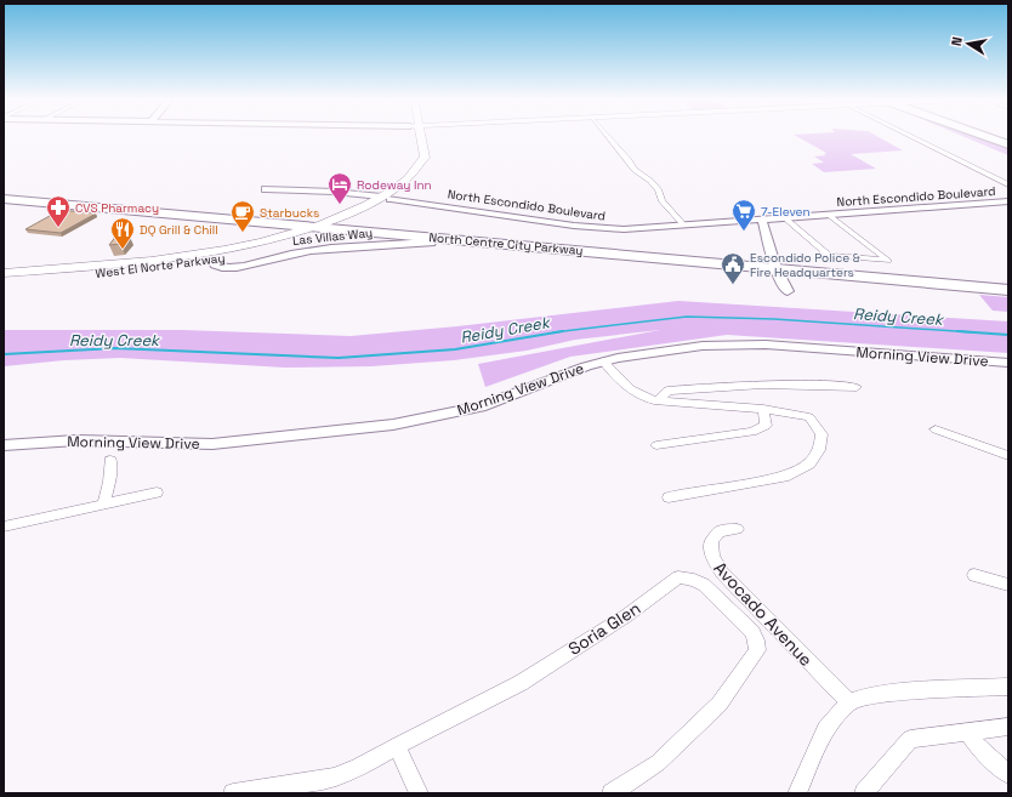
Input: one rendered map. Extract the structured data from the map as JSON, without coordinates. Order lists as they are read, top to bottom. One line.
{"streets":{"highway":["North Centre City Parkway"],"main road":["West El Norte Parkway"],"street":["North Escondido Boulevard","Las Villas Way","Morning View Drive","Avocado Avenue","Soria Glen"]},"crossings":[["North Escondido Boulevard","West El Norte Parkway"],["Las Villas Way","West El Norte Parkway"],["North Centre City Parkway","West El Norte Parkway"]],"water":["Reidy Creek"],"places":{"hotel":["Rodeway Inn"],"pharmacy":["CVS Pharmacy"],"supermarket":["7-Eleven"],"cafe":["Starbucks"],"restaurant":["DQ Grill & Chill"],"public building":["Escondido Police & Fire Headquarters"]},"north":"left"}
